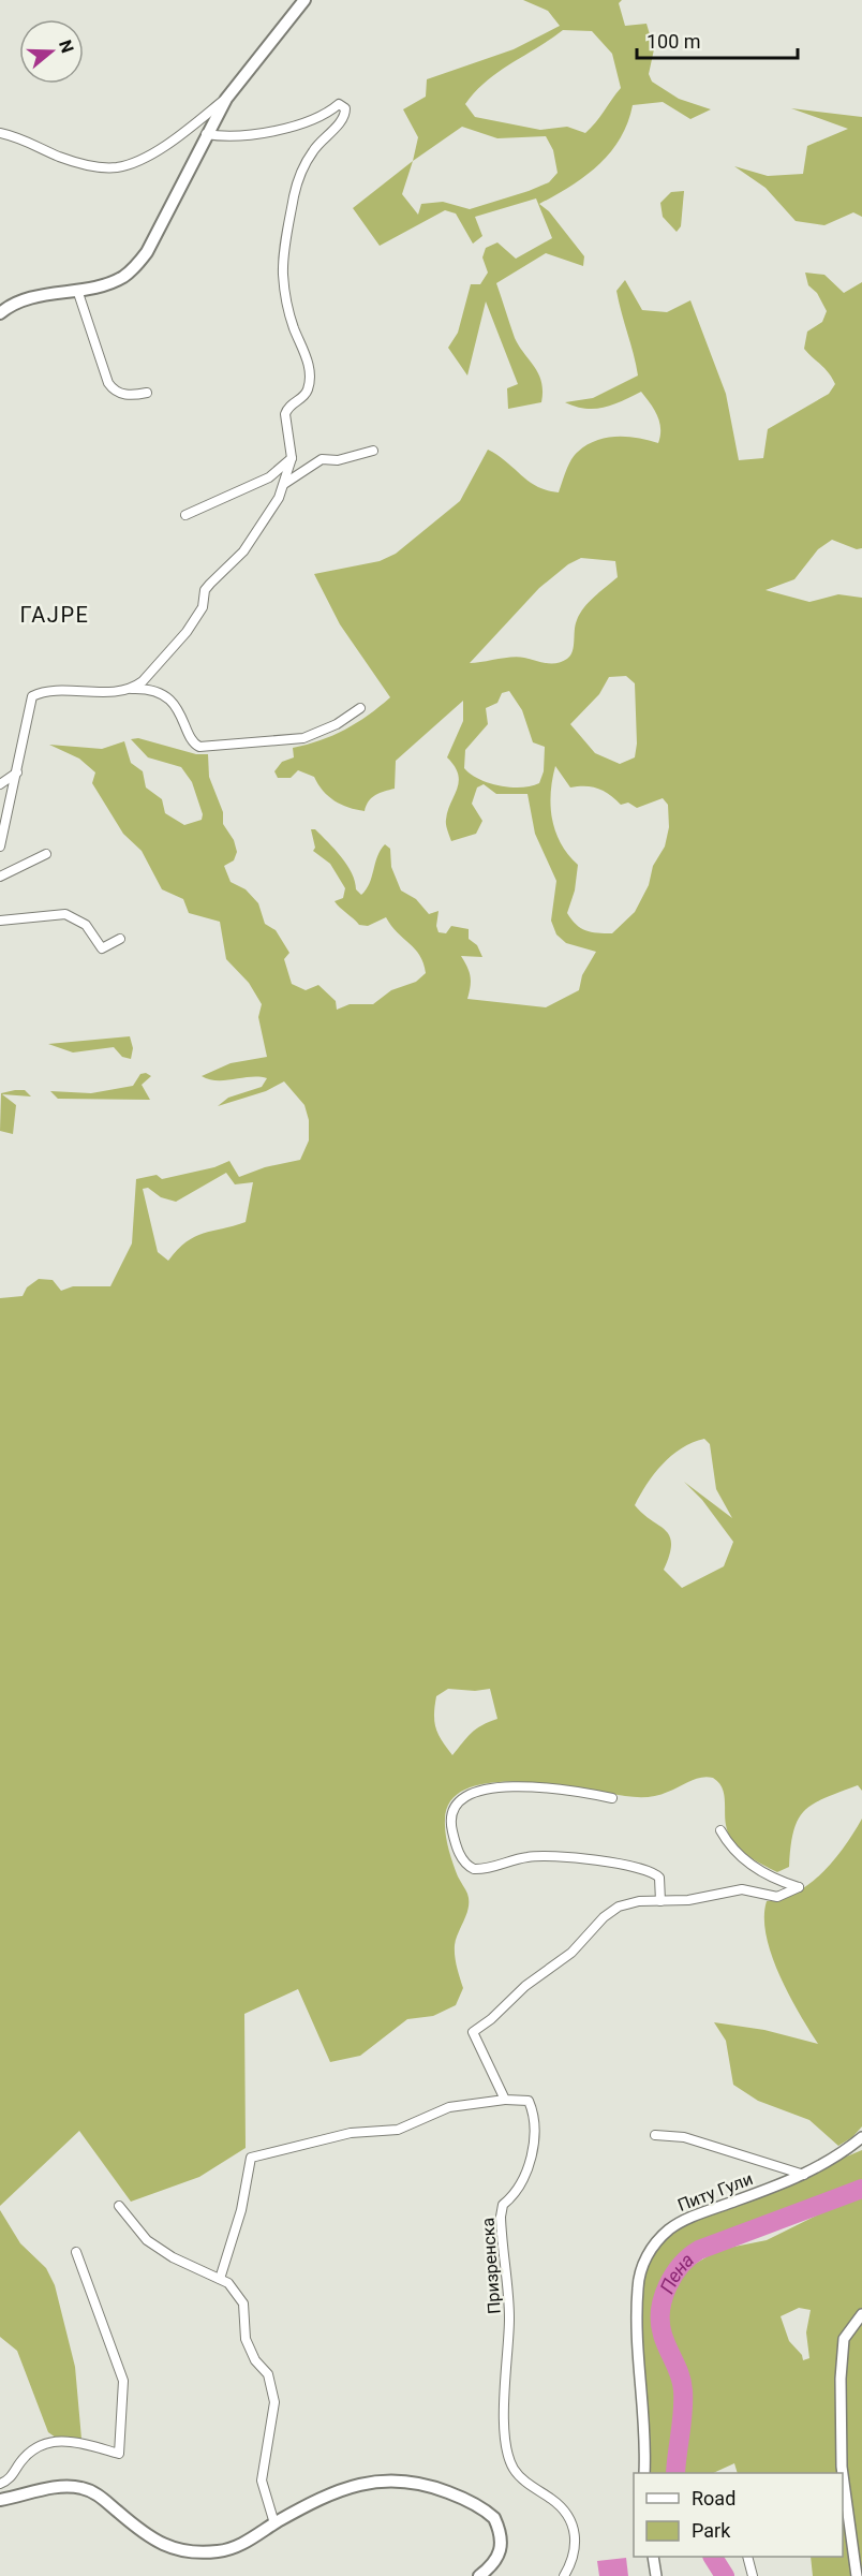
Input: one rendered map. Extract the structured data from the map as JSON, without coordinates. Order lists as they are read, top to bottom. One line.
{"streets":{"street":["Питу Гули","Призренска"]},"districts":["ГАЈРЕ"],"water":["Пена"],"legend":["Road","Park"],"scale_bar":"100 m","north":"right"}
